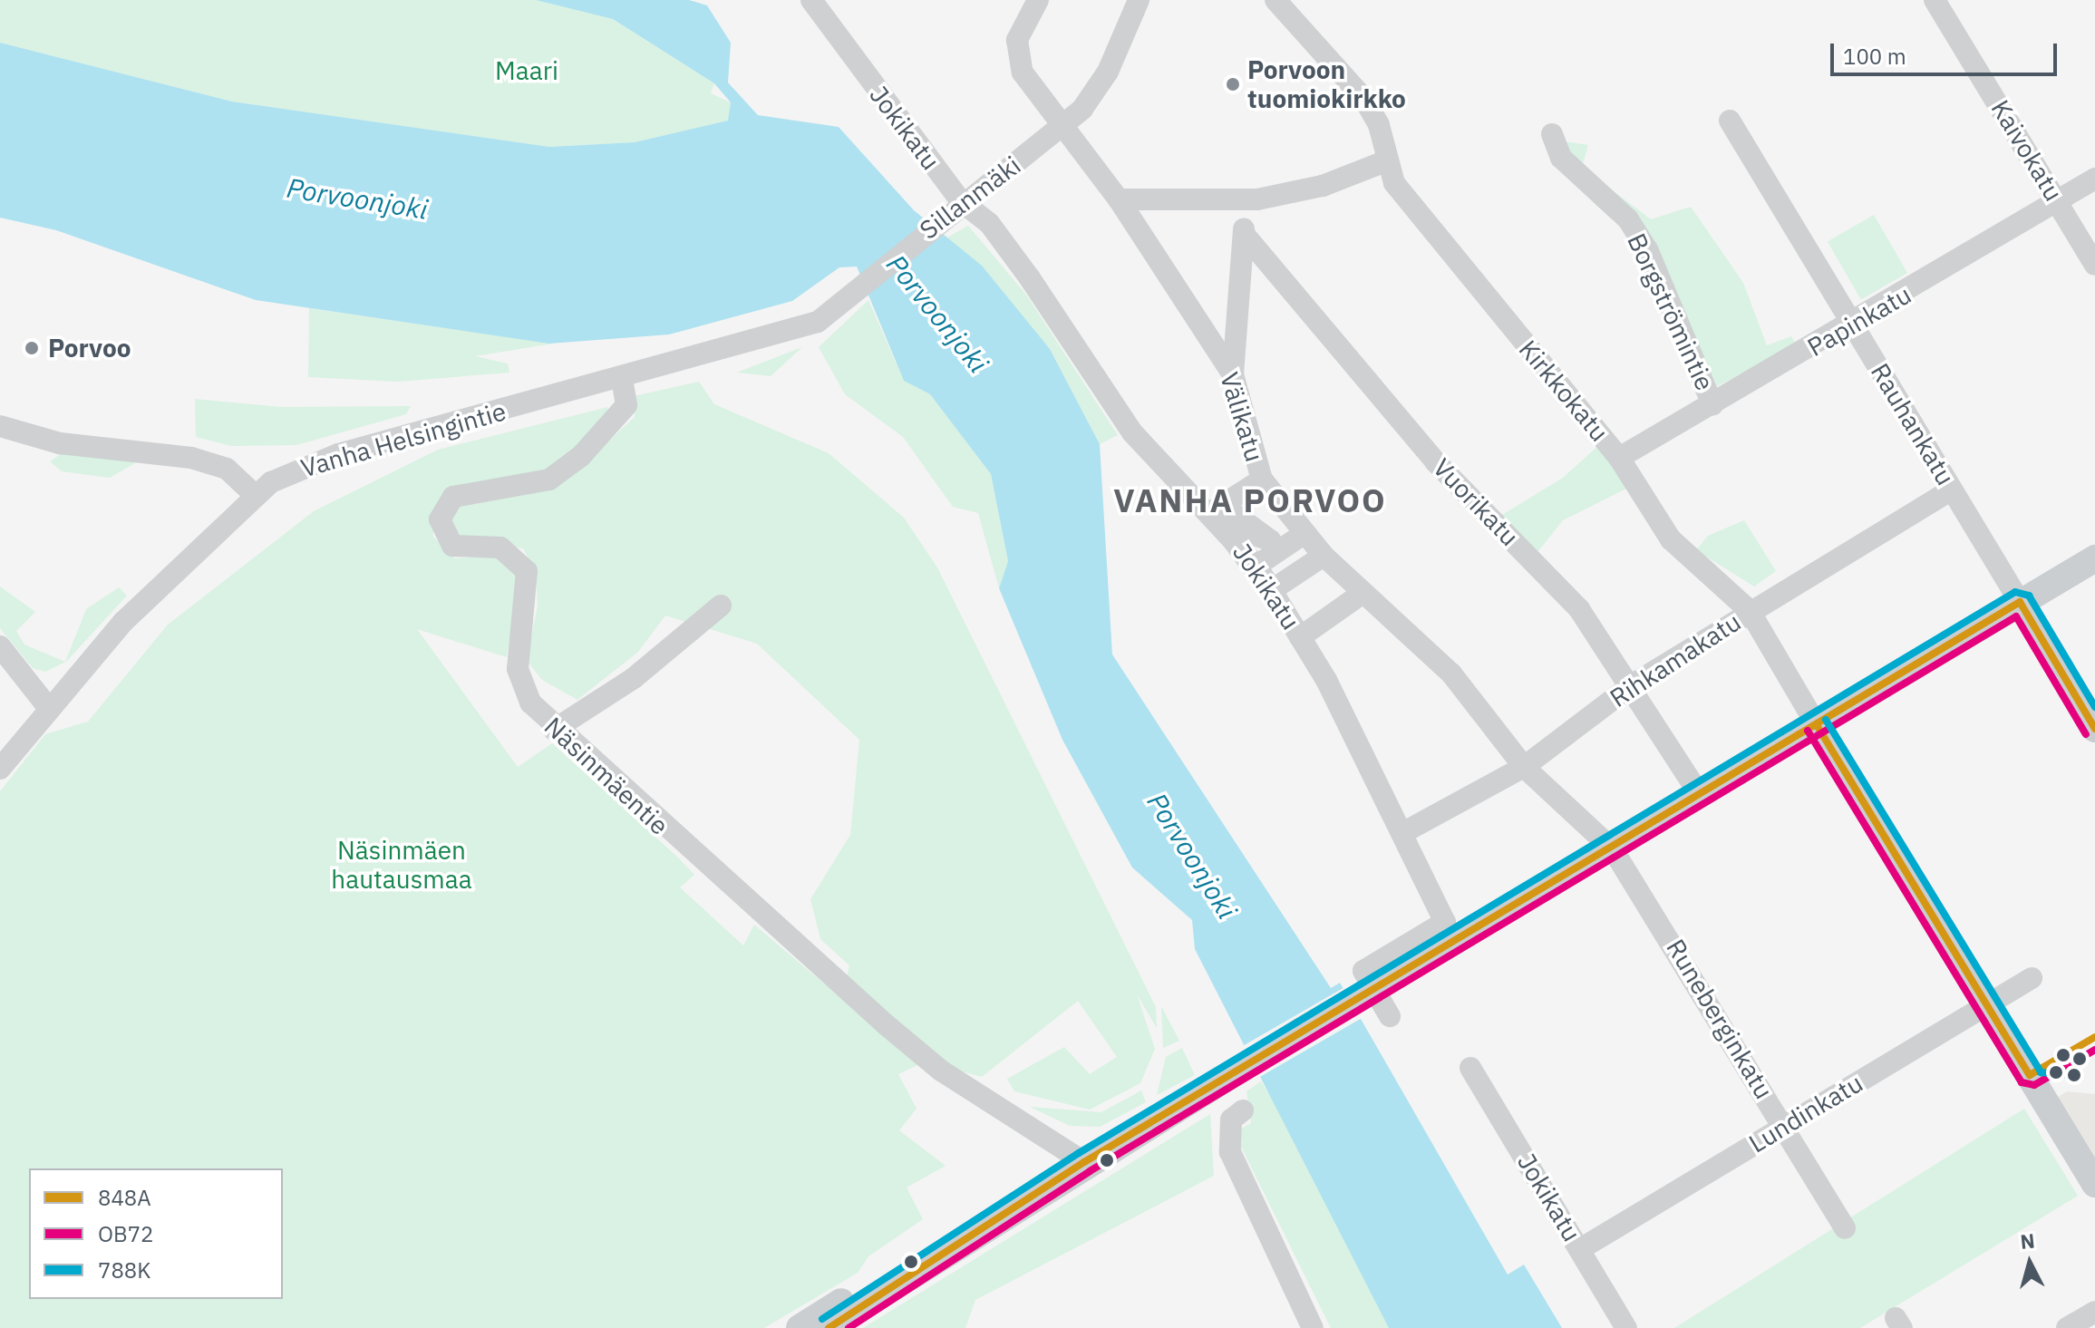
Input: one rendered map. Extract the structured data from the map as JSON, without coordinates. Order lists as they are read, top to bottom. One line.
{"streets":{"main road":["Rauhankatu"],"street":["Jokikatu","Kaivokatu","Sillanmäki","Borgströmintie","Papinkatu","Kirkkokatu","Välikatu","Vanha Helsingintie","Vuorikatu","Rihkamakatu","Näsinmäentie","Runeberginkatu","Lundinkatu"]},"crossings":[["Jokikatu","Sillanmäki"],["Jokikatu","Rihkamakatu"],["Jokikatu","Lundinkatu"],["Kaivokatu","Papinkatu"],["Sillanmäki","Välikatu"],["Sillanmäki","Vanha Helsingintie"],["Borgströmintie","Papinkatu"],["Papinkatu","Kirkkokatu"],["Papinkatu","Rauhankatu"],["Kirkkokatu","Rihkamakatu"],["Rauhankatu","Rihkamakatu"],["Vanha Helsingintie","Näsinmäentie"],["Vuorikatu","Rihkamakatu"],["Runeberginkatu","Lundinkatu"]],"districts":["VANHA PORVOO"],"water":["Porvoonjoki"],"parks":["Maari","Näsinmäen hautausmaa"],"places":["Porvoon tuomiokirkko","Porvoo"],"lines":["transit line 788K","transit line 848A","transit line OB72"],"legend":["848A","OB72","788K"],"scale_bar":"100 m","north":"top"}
